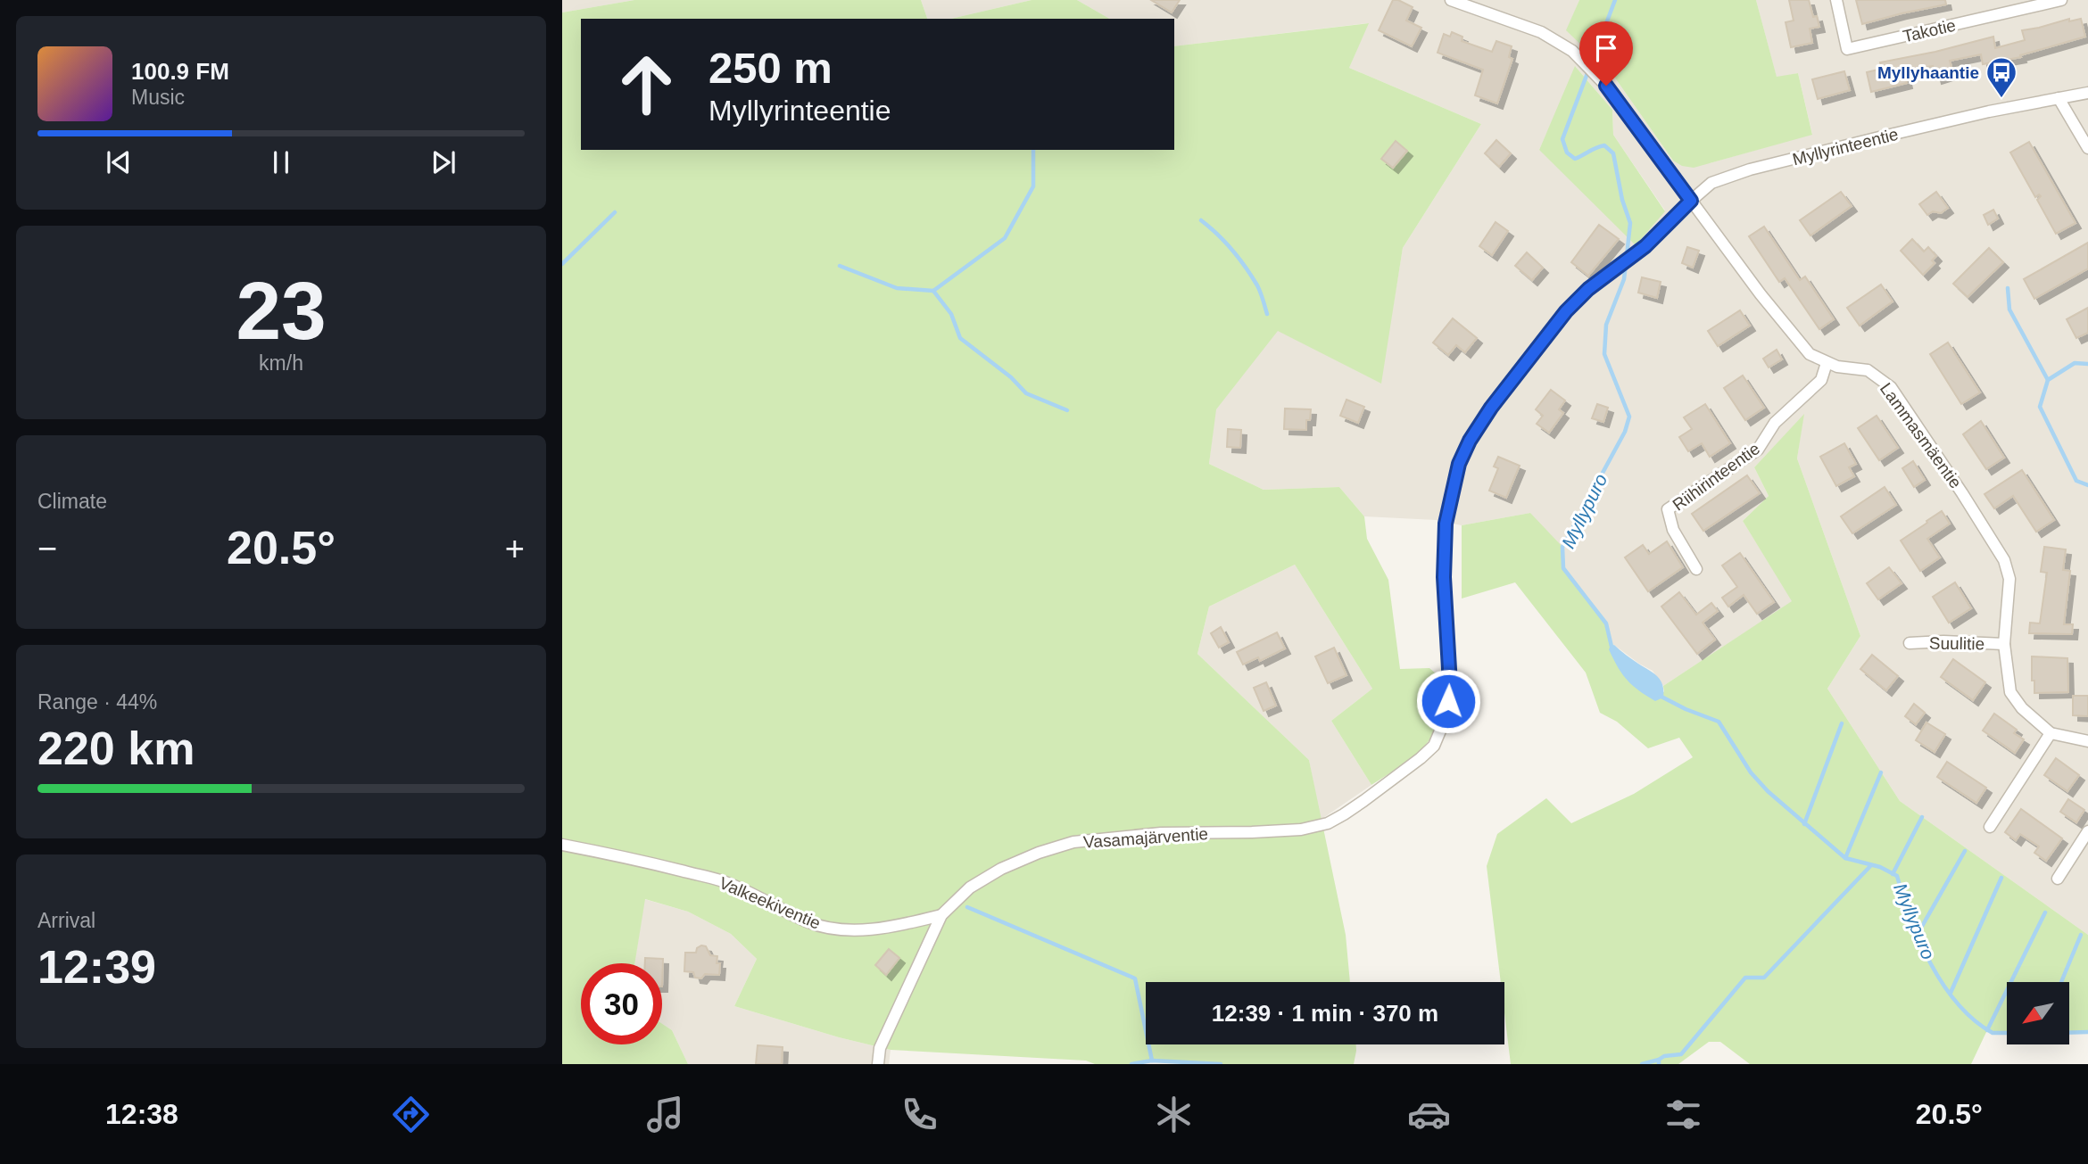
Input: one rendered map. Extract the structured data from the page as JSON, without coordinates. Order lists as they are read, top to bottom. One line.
{"streets":{"street":["Takotie","Myllyrinteentie","Lammasmäentie","Riihirinteentie","Suulitie","Vasamajärventie","Valkeekiventie"]},"crossings":[["Myllyrinteentie","Lammasmäentie"],["Myllyrinteentie","Vasamajärventie"],["Lammasmäentie","Riihirinteentie"],["Lammasmäentie","Suulitie"],["Vasamajärventie","Valkeekiventie"]],"water":["Myllypuro"],"places":{"bus stop":["Myllyhaantie"]},"north":"bottom left","page":{"turn":["250 m","Myllyrinteentie"],"song":["100.9 FM","Music"],"tile":[["23","km/h"],"Climate",["Range · 44%","220 km"],["Arrival","12:39"]],"heat":["−","20.5°","+"],"limit":"30","trip":"12:39 · 1 min · 370 m","tabs":["12:38","20.5°"]}}
